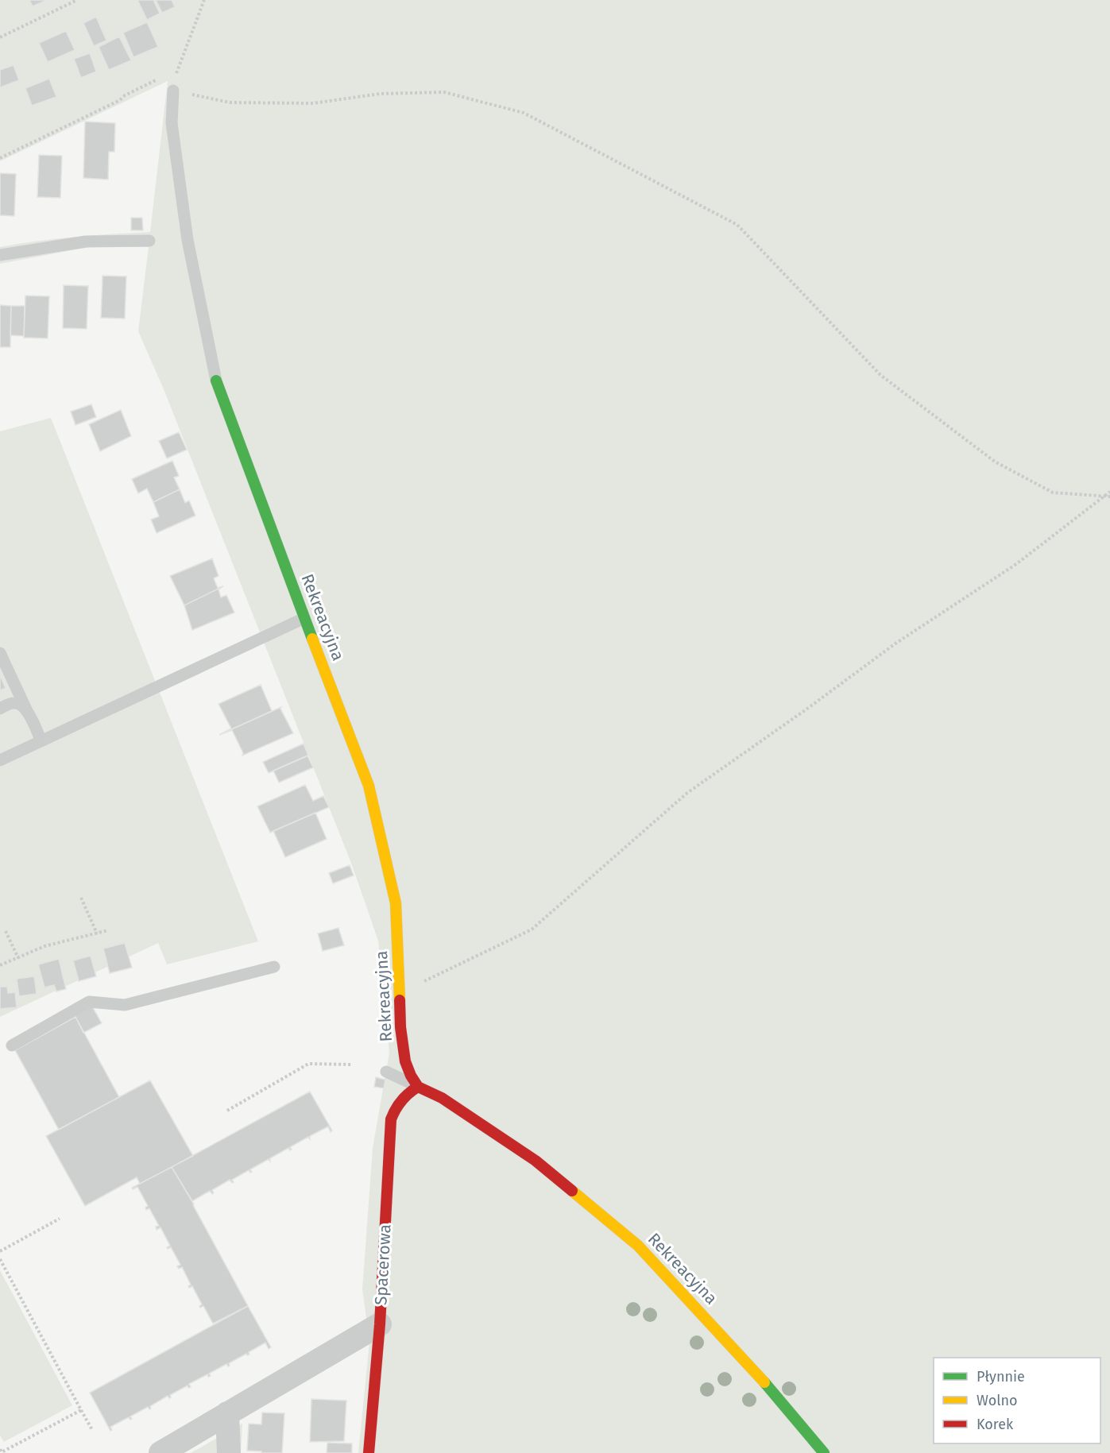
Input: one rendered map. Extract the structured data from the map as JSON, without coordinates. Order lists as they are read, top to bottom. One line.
{"streets":{"street":["Rekreacyjna","Spacerowa"]},"crossings":[["Rekreacyjna","Spacerowa"]],"legend":["Płynnie","Wolno","Korek"]}
